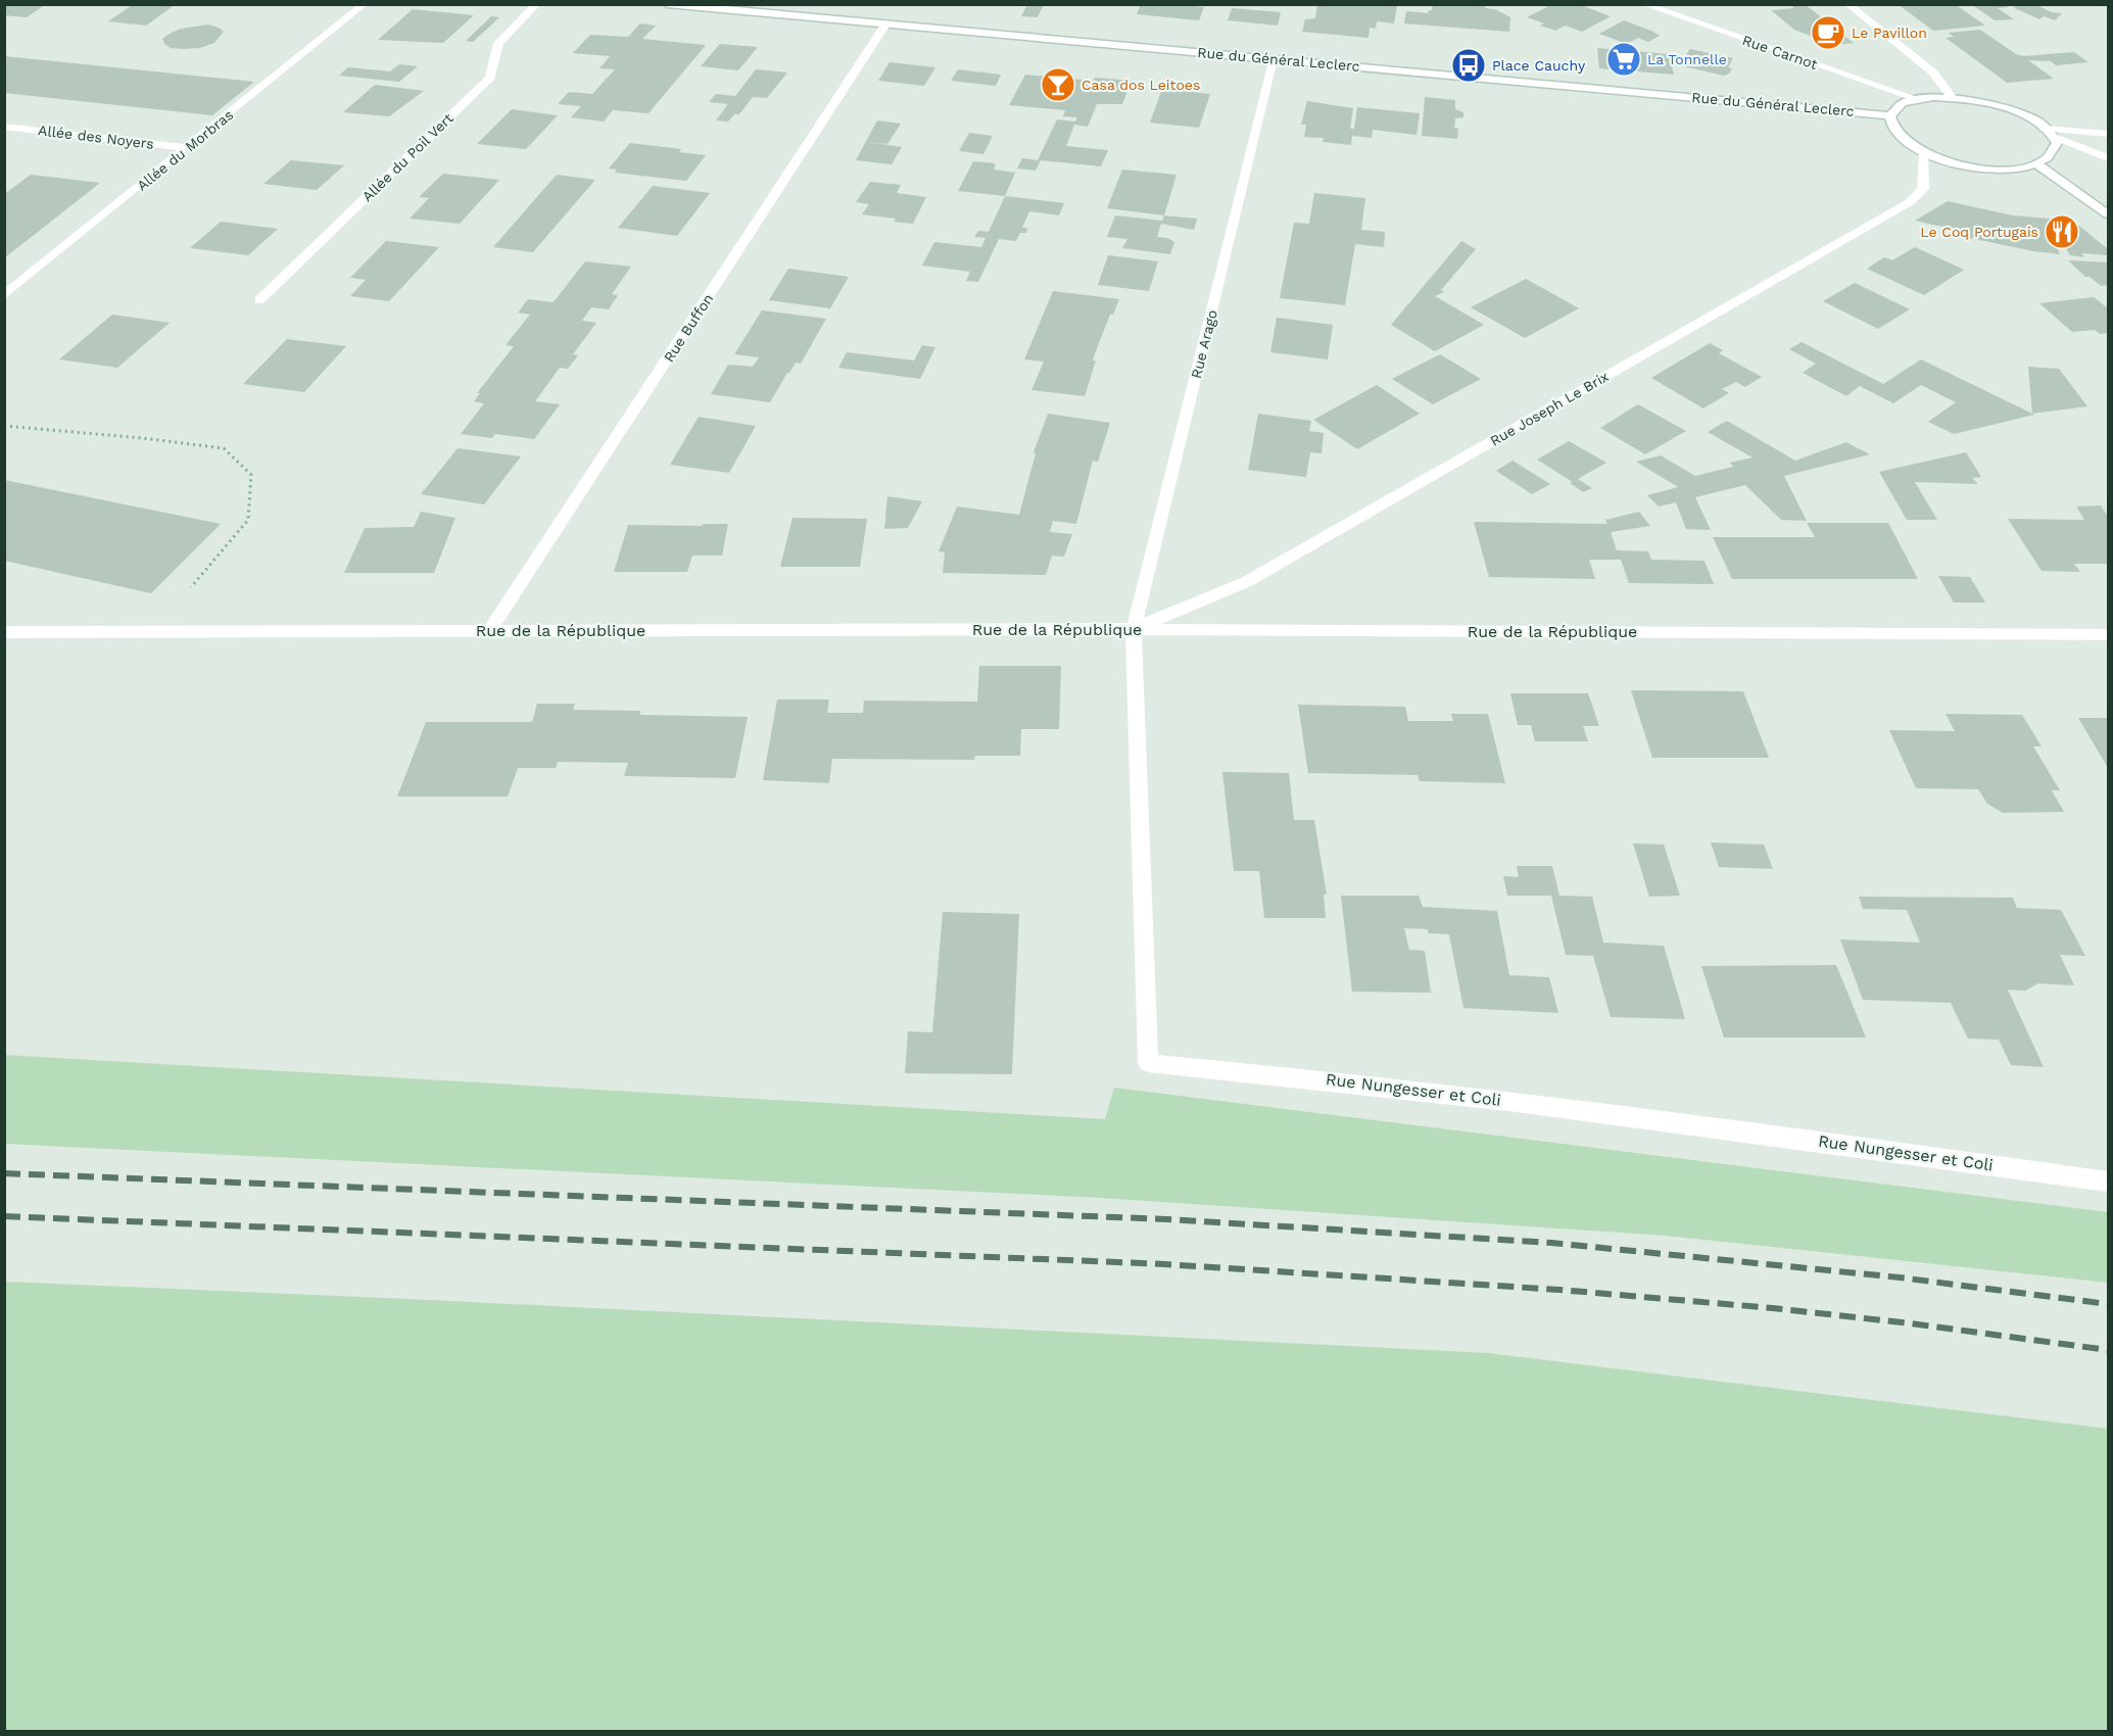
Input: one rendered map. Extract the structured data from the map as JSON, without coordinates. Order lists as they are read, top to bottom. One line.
{"streets":{"street":["Rue Carnot","Rue du Général Leclerc","Allée des Noyers","Allée du Morbras","Allée du Poil Vert","Rue Buffon","Rue Arago","Rue Joseph Le Brix","Rue de la République","Rue Nungesser et Coli"]},"crossings":[["Rue du Général Leclerc","Rue Buffon"],["Rue du Général Leclerc","Rue Arago"],["Allée des Noyers","Allée du Morbras"],["Rue Buffon","Rue de la République"],["Rue Arago","Rue Joseph Le Brix"],["Rue Arago","Rue de la République"],["Rue Arago","Rue Nungesser et Coli"],["Rue Joseph Le Brix","Rue de la République"],["Rue Joseph Le Brix","Rue Nungesser et Coli"],["Rue de la République","Rue Nungesser et Coli"]],"places":{"cafe":["Le Pavillon"],"supermarket":["La Tonnelle"],"bus stop":["Place Cauchy"],"bar":["Casa dos Leitoes"],"restaurant":["Le Coq Portugais"]}}
